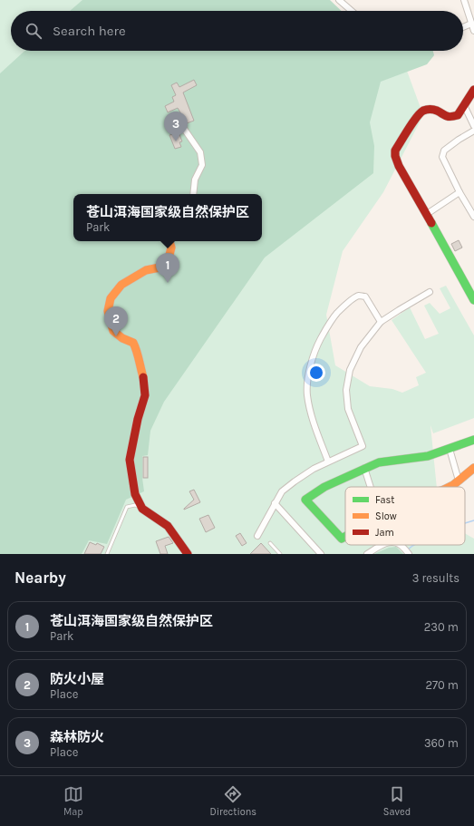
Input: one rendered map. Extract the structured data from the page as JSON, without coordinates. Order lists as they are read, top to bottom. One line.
{"legend":["Fast","Slow","Jam"],"page":{"search":"Search here","pins":["3","1","2"],"popup":["苍山洱海国家级自然保护区","Park"],"heading":["Nearby","3 results"],"list":[{"mark":"1","name":"苍山洱海国家级自然保护区","note":"Park","value":"230 m"},{"mark":"2","name":"防火小屋","note":"Place","value":"270 m"},{"mark":"3","name":"森林防火","note":"Place","value":"360 m"}],"nav":["Map","Directions","Saved"]}}
